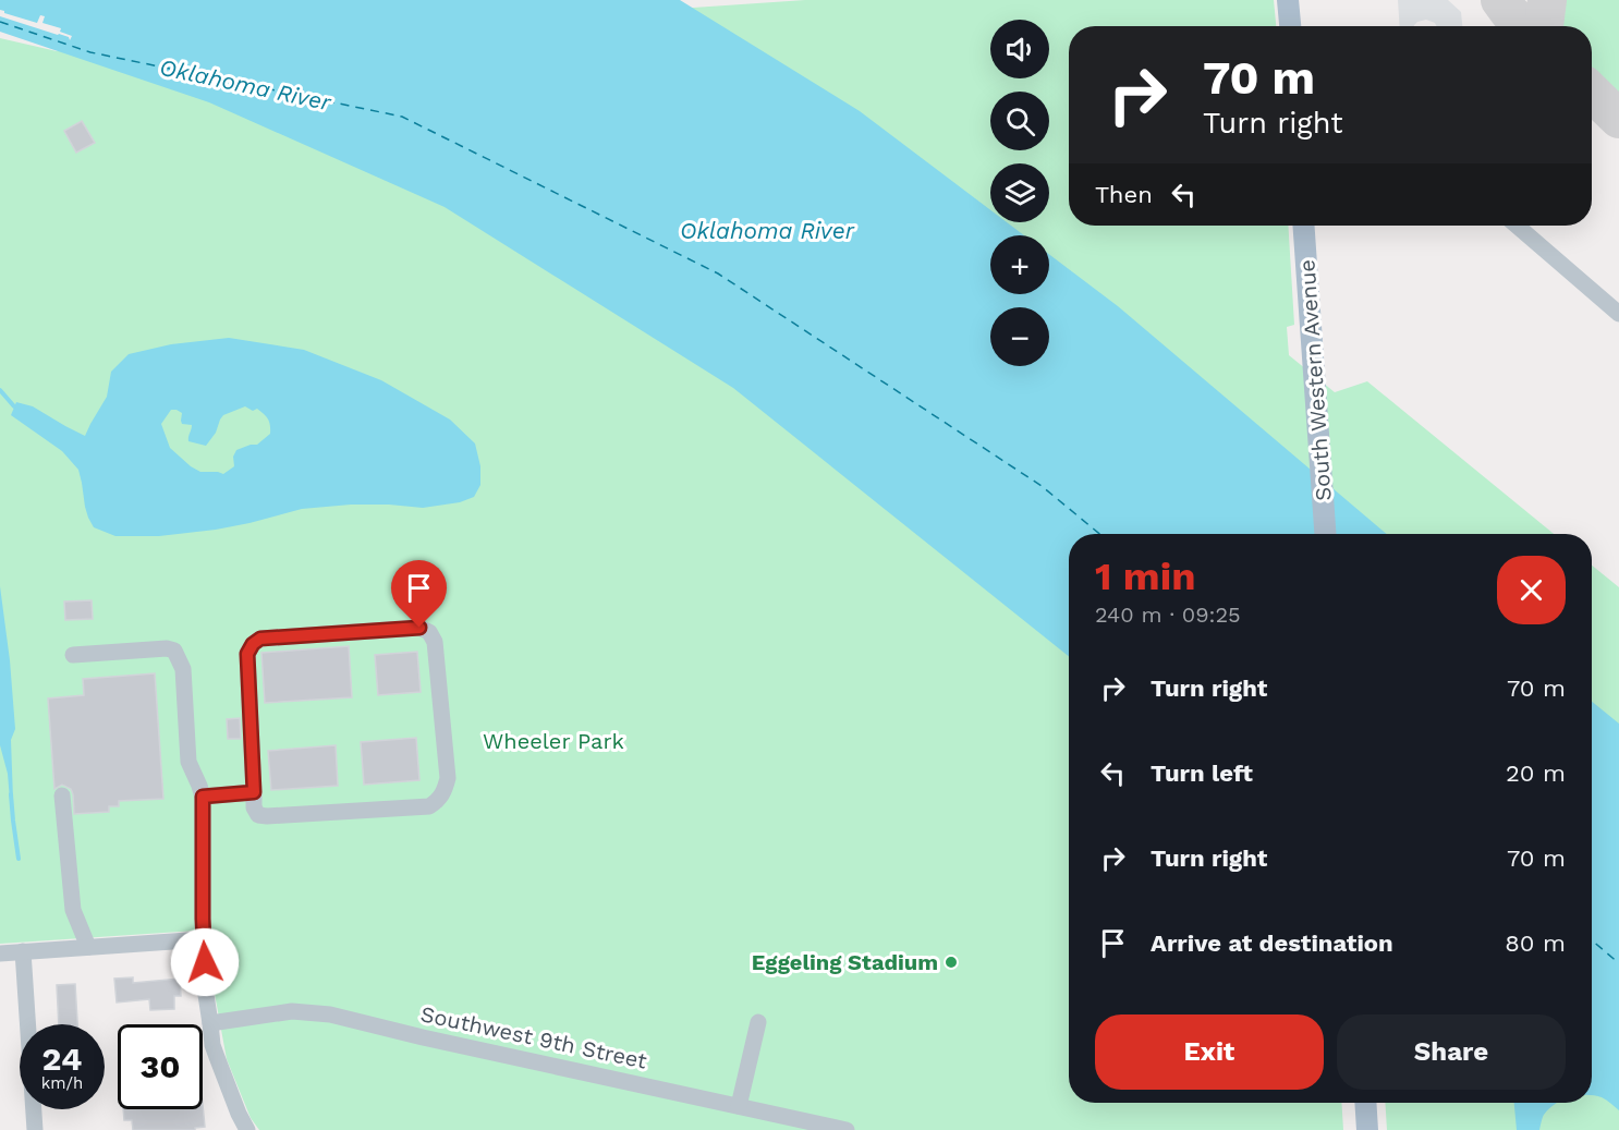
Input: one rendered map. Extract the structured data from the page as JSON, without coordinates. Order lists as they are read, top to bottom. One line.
{"streets":{"main road":["South Western Avenue"],"street":["Southwest 9th Street"]},"water":["Oklahoma River"],"parks":["Wheeler Park"],"places":["Eggeling Stadium"],"page":{"map_buttons":["+","−"],"turn":["70 m","Turn right"],"then":"Then","heading":["1 min","240 m · 09:25"],"list":[{"name":"Turn right","value":"70 m"},{"name":"Turn left","value":"20 m"},{"name":"Turn right","value":"70 m"},{"name":"Arrive at destination","value":"80 m"}],"buttons":["Exit","Share"],"speed":"24 km/h","limit":"30"}}
